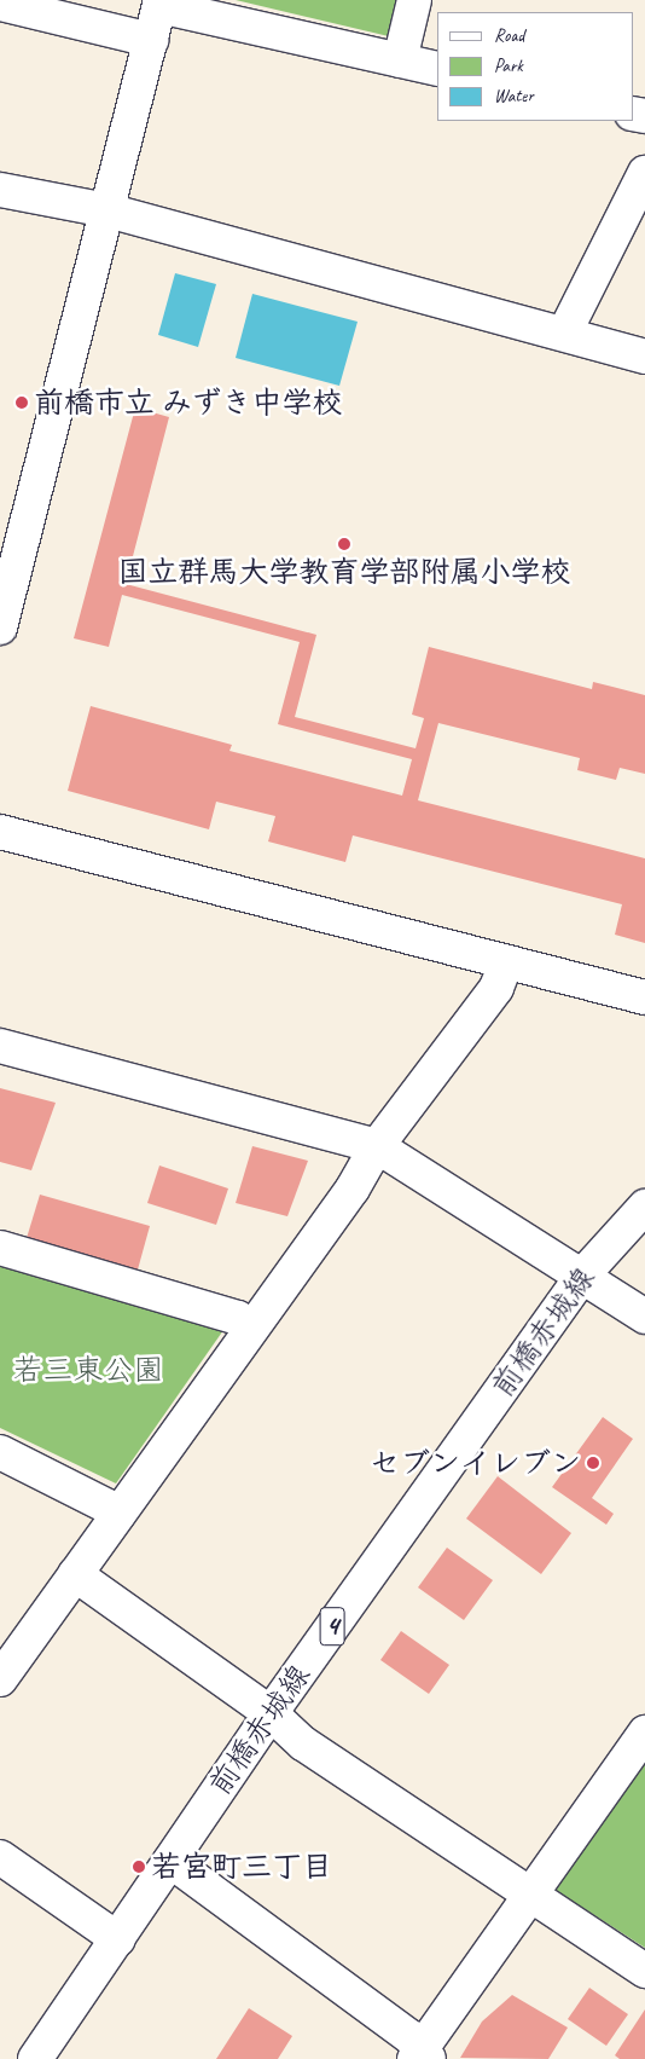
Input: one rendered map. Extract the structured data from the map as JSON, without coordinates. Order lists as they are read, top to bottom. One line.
{"streets":{"street":["前橋赤城線","4"]},"parks":["若三東公園"],"places":["前橋市立 みずき中学校","国立群馬大学教育学部附属小学校","セブンイレブン","若宮町三丁目"],"legend":["Road","Park","Water"]}
